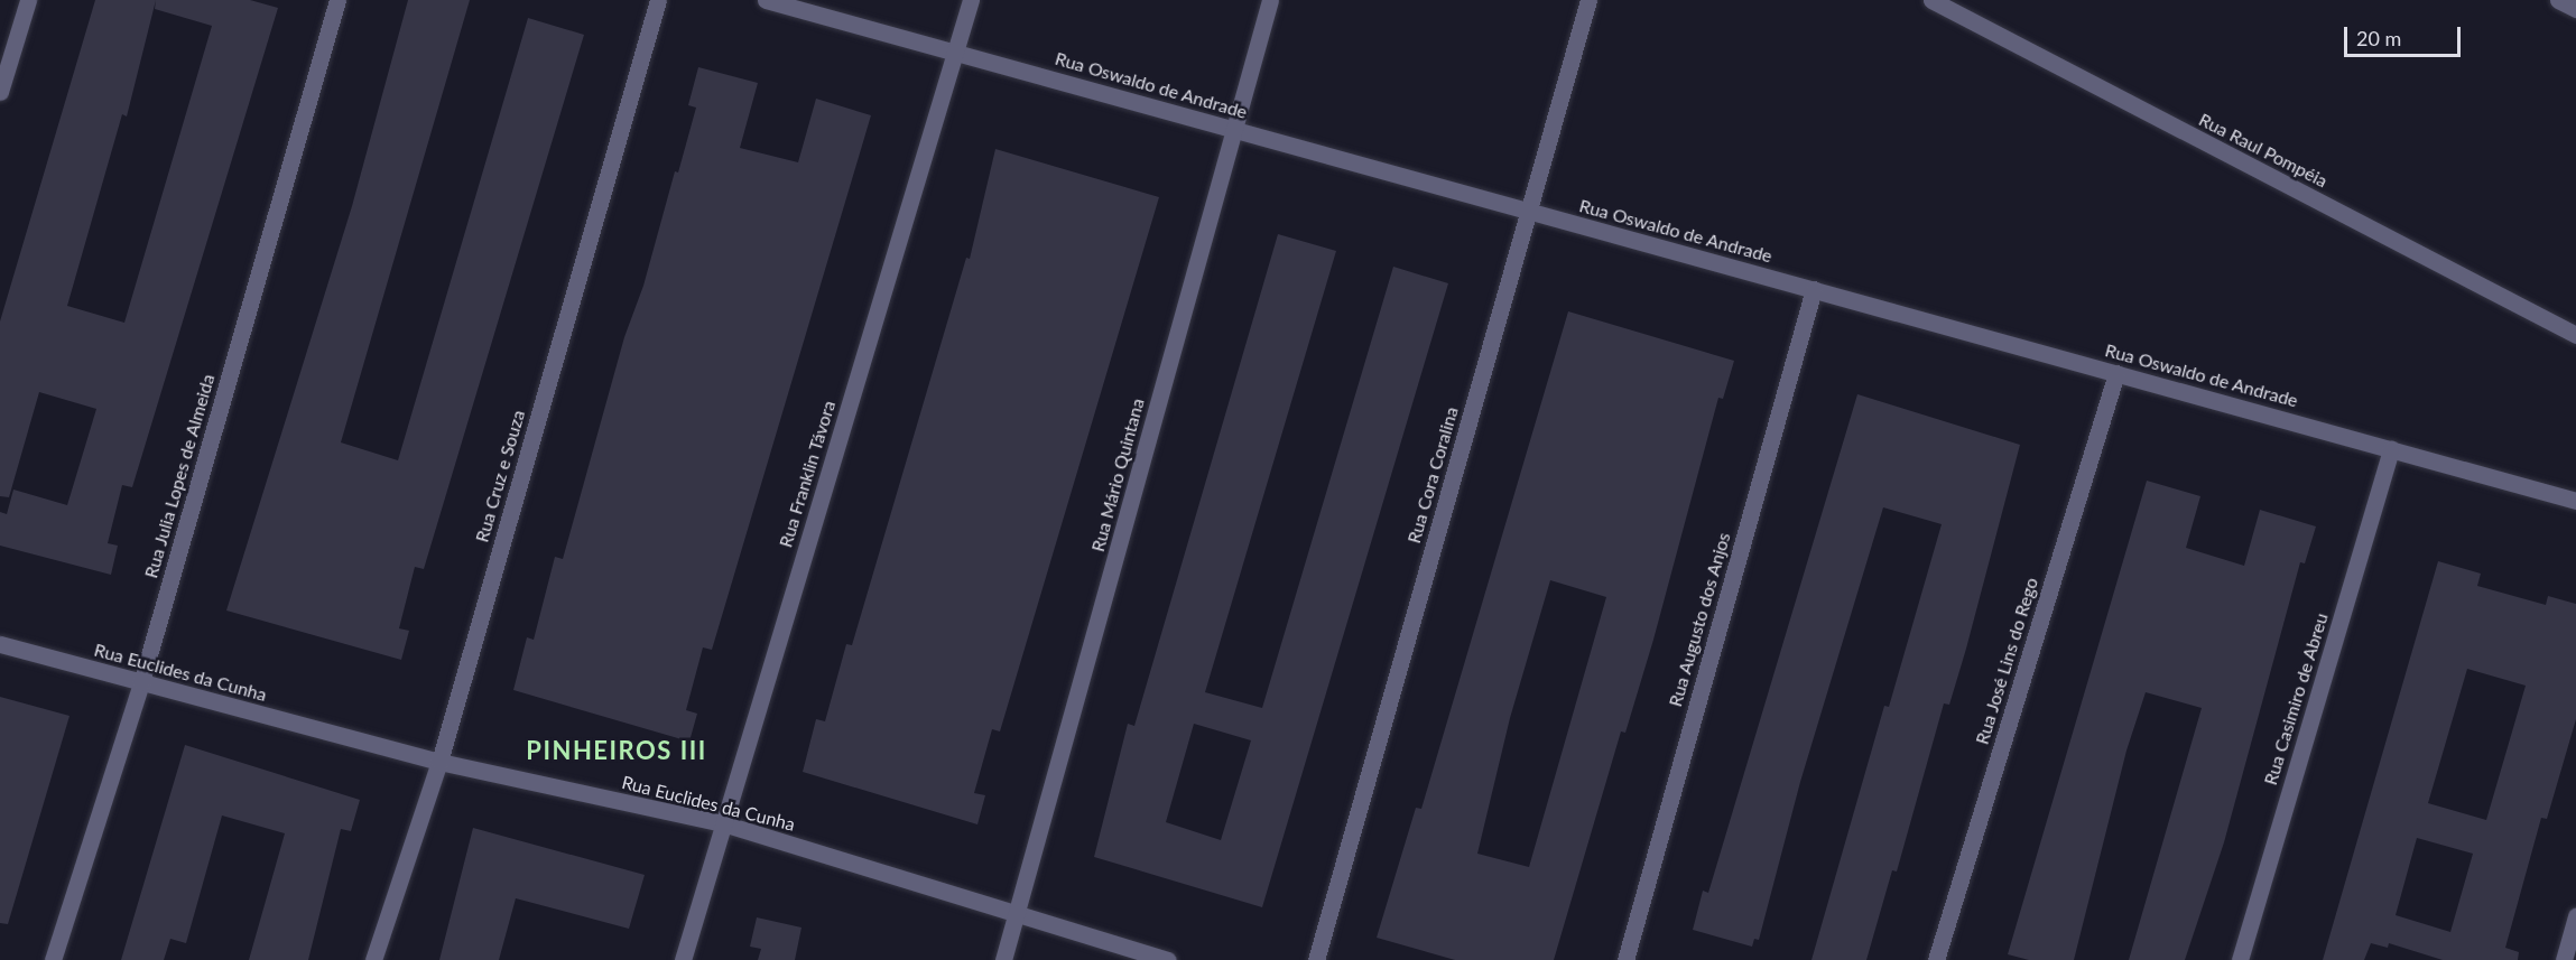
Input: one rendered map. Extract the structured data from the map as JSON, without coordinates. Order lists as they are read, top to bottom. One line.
{"streets":{"street":["Rua Oswaldo de Andrade","Rua Raul Pompéia","Rua Franklin Távora","Rua Mário Quintana","Rua Cora Coralina","Rua Julia Lopes de Almeida","Rua Cruz e Souza","Rua Augusto dos Anjos","Rua José Lins do Rego","Rua Euclides da Cunha","Rua Casimiro de Abreu"]},"crossings":[["Rua Oswaldo de Andrade","Rua Franklin Távora"],["Rua Oswaldo de Andrade","Rua Mário Quintana"],["Rua Oswaldo de Andrade","Rua Cora Coralina"],["Rua Oswaldo de Andrade","Rua Augusto dos Anjos"],["Rua Oswaldo de Andrade","Rua José Lins do Rego"],["Rua Oswaldo de Andrade","Rua Casimiro de Abreu"],["Rua Franklin Távora","Rua Euclides da Cunha"],["Rua Mário Quintana","Rua Euclides da Cunha"],["Rua Julia Lopes de Almeida","Rua Euclides da Cunha"],["Rua Cruz e Souza","Rua Euclides da Cunha"]],"districts":["PINHEIROS III"],"scale_bar":"20 m"}
